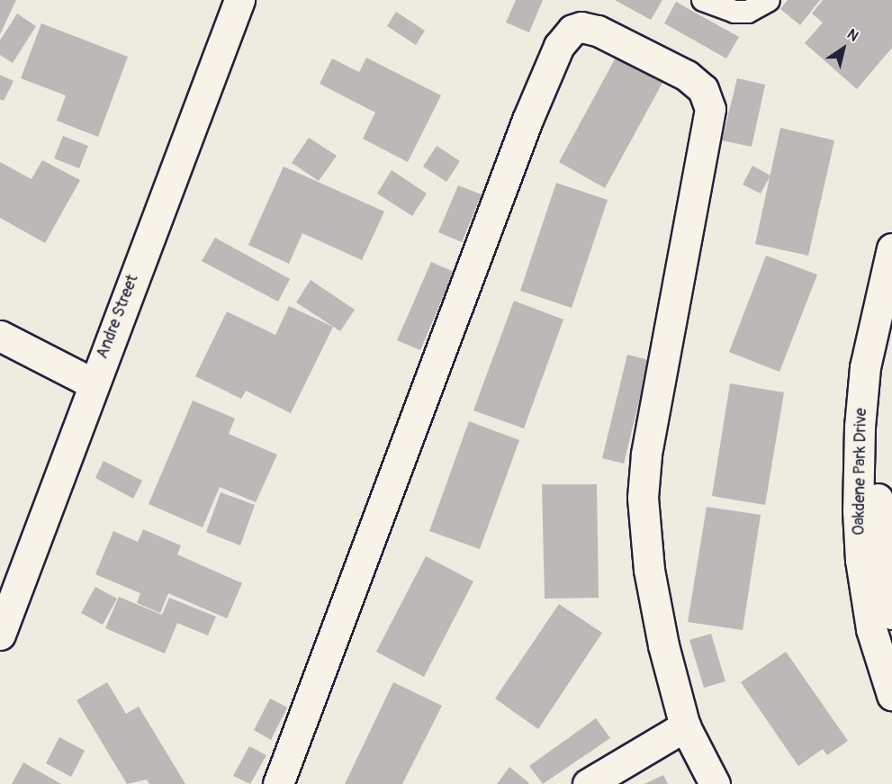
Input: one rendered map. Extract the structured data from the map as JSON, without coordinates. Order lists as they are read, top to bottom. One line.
{"streets":{"street":["Andre Street","Oakdene Park Drive"]},"north":"top right"}
